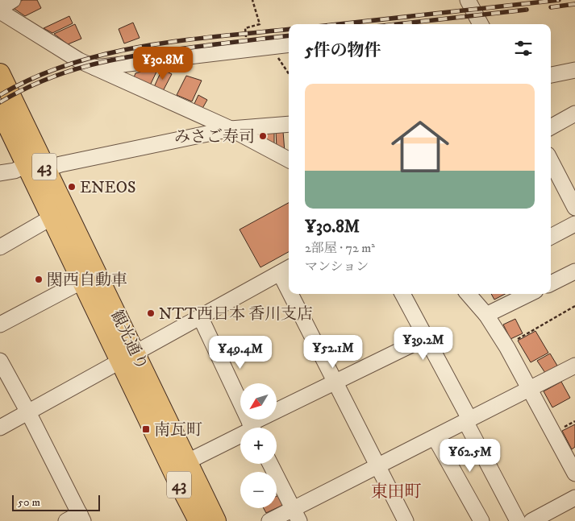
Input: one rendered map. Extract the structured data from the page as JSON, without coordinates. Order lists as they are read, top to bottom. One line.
{"streets":{"main road":["43","観光通り"]},"districts":["東田町"],"places":{"other":["みさご寿司","ENEOS","関西自動車","NTT西日本 香川支店"],"transit":["南瓦町"]},"scale_bar":"50 m","north":"bottom left","page":{"heading":"5件の物件","price":["¥30.8M","¥39.2M","¥52.1M","¥49.4M","¥62.5M"],"list":[{"name":"¥30.8M","note":"2部屋 · 72 m² · マンション"}],"map_buttons":["+","−"],"scale":"50 m"}}
